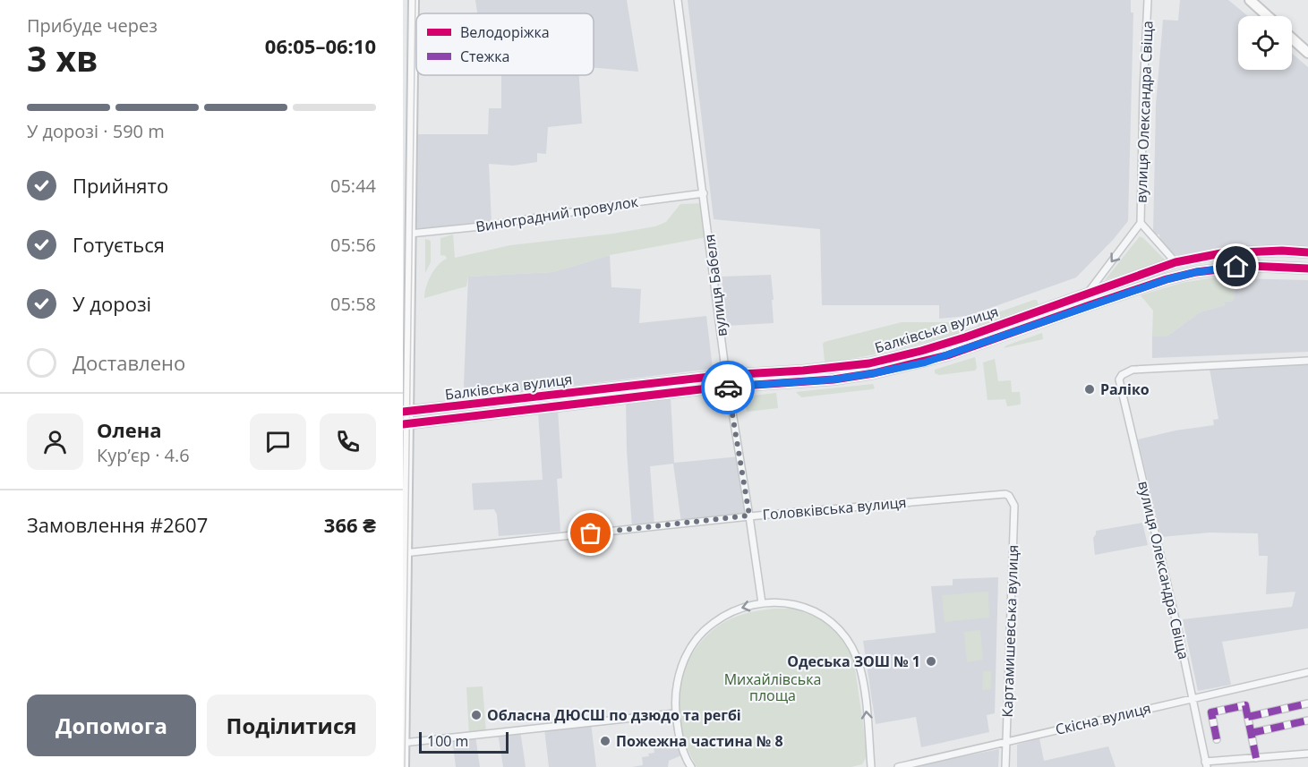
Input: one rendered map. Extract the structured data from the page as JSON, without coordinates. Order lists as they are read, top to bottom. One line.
{"streets":{"main road":["Балківська вулиця"],"street":["вулиця Олександра Свіща","Виноградний провулок","вулиця Бабеля","Головківська вулиця","Картамишевська вулиця","Cкісна вулиця"]},"crossings":[["вулиця Олександра Свіща","Cкісна вулиця"],["Виноградний провулок","вулиця Бабеля"],["вулиця Бабеля","Балківська вулиця"],["вулиця Бабеля","Головківська вулиця"],["Головківська вулиця","Картамишевська вулиця"],["Картамишевська вулиця","Cкісна вулиця"]],"parks":["Михайлівська площа"],"places":["Раліко","Одеська ЗОШ № 1","Обласна ДЮСШ по дзюдо та регбі","Пожежна частина № 8"],"legend":["Велодоріжка","Стежка"],"scale_bar":"100 m","page":{"heading":["3 хв","Прибуде через","06:05–06:10"],"panel":["Олена","Кур’єр · 4.6","Замовлення #2607","366 ₴"],"bar":"У дорозі · 590 m","list":[["Прийнято","05:44"],["Готується","05:56"],["У дорозі","05:58"],"Доставлено"],"buttons":["Допомога","Поділитися"],"scale":"100 m"}}
